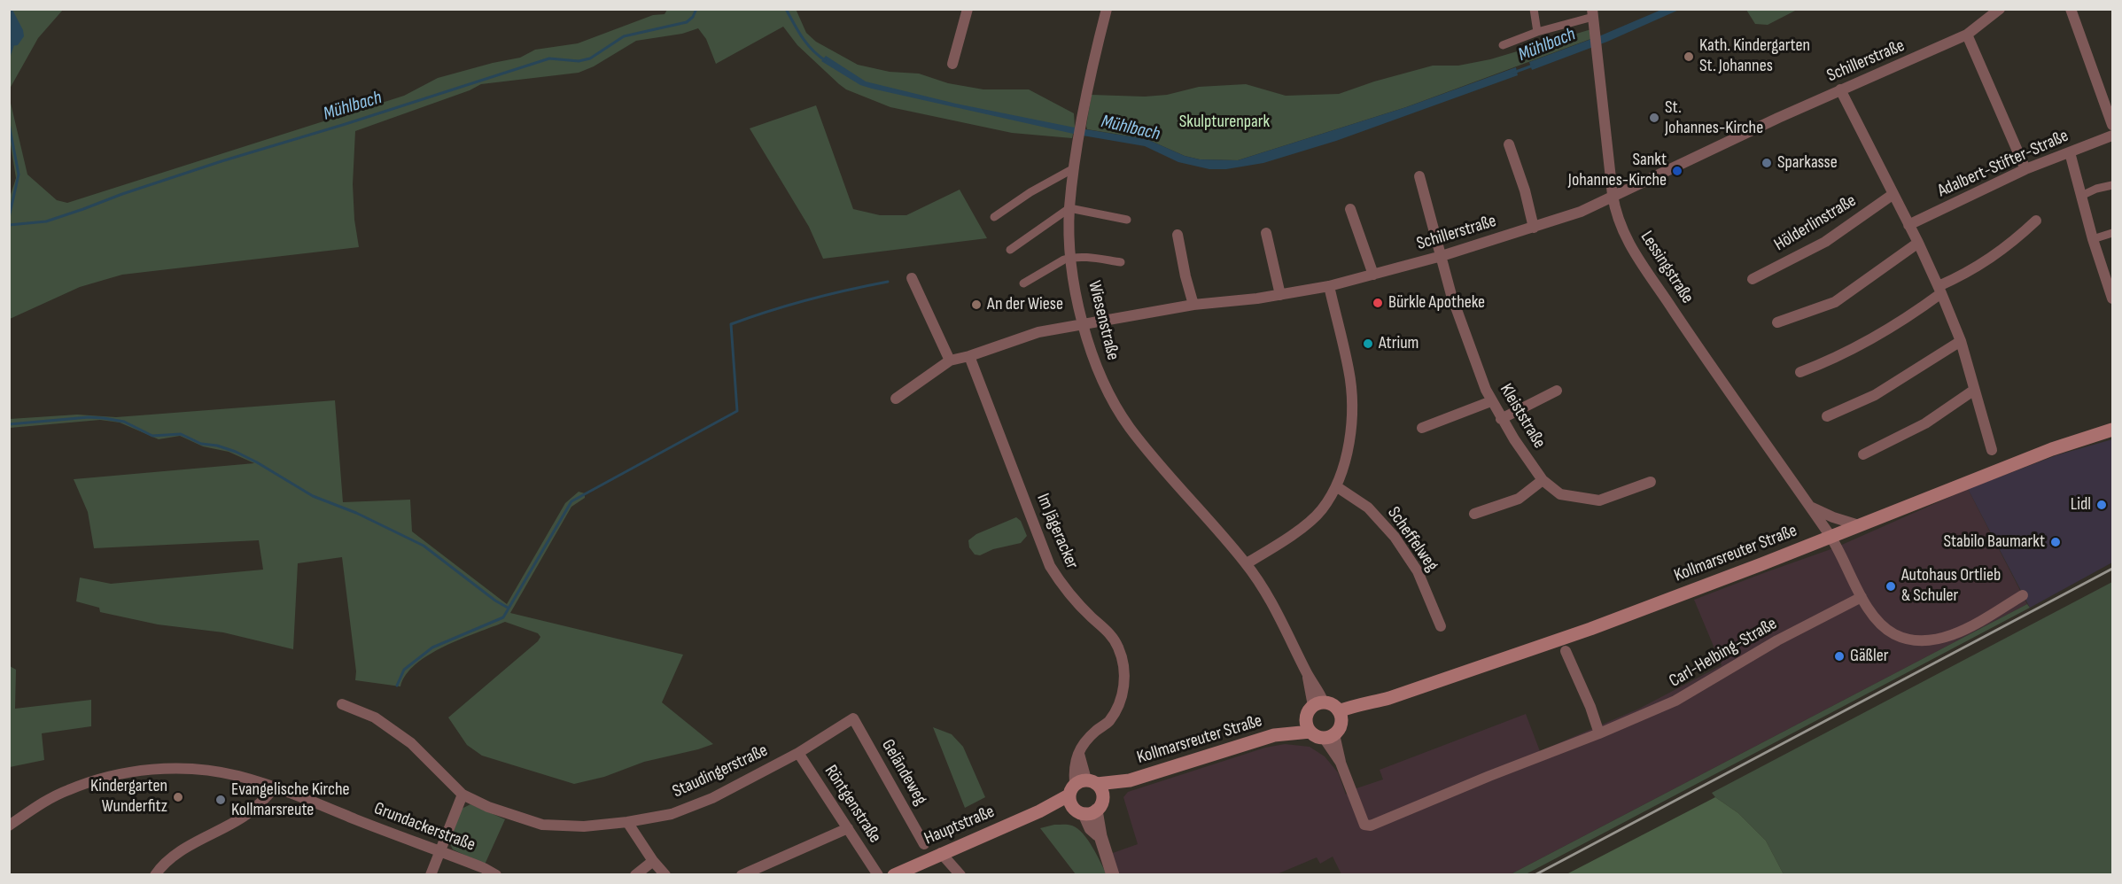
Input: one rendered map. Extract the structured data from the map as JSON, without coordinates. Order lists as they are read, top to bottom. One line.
{"streets":{"main road":["Kollmarsreuter Straße","Hauptstraße"],"street":["Schillerstraße","Adalbert-Stifter-Straße","Hölderlinstraße","Lessingstraße","Wiesenstraße","Kleiststraße","Im Jägeracker","Scheffelweg","Carl-Helbing-Straße","Staudingerstraße","Geländeweg","Röntgenstraße","Grundackerstraße"]},"crossings":[["Schillerstraße","Lessingstraße"],["Schillerstraße","Wiesenstraße"],["Schillerstraße","Kleiststraße"],["Schillerstraße","Im Jägeracker"],["Lessingstraße","Kollmarsreuter Straße"],["Wiesenstraße","Kollmarsreuter Straße"],["Wiesenstraße","Carl-Helbing-Straße"],["Im Jägeracker","Kollmarsreuter Straße"],["Im Jägeracker","Hauptstraße"],["Kollmarsreuter Straße","Carl-Helbing-Straße"],["Kollmarsreuter Straße","Hauptstraße"],["Staudingerstraße","Geländeweg"],["Staudingerstraße","Röntgenstraße"]],"water":["Mühlbach"],"parks":["Skulpturenpark"],"places":["Kath. Kindergarten St. Johannes","St. Johannes-Kirche","Sparkasse","Sankt Johannes-Kirche","Bürkle Apotheke","An der Wiese","Atrium","Lidl","Stabilo Baumarkt","Autohaus Ortlieb & Schuler","Gäßler","Kindergarten Wunderfitz","Evangelische Kirche Kollmarsreute"]}
